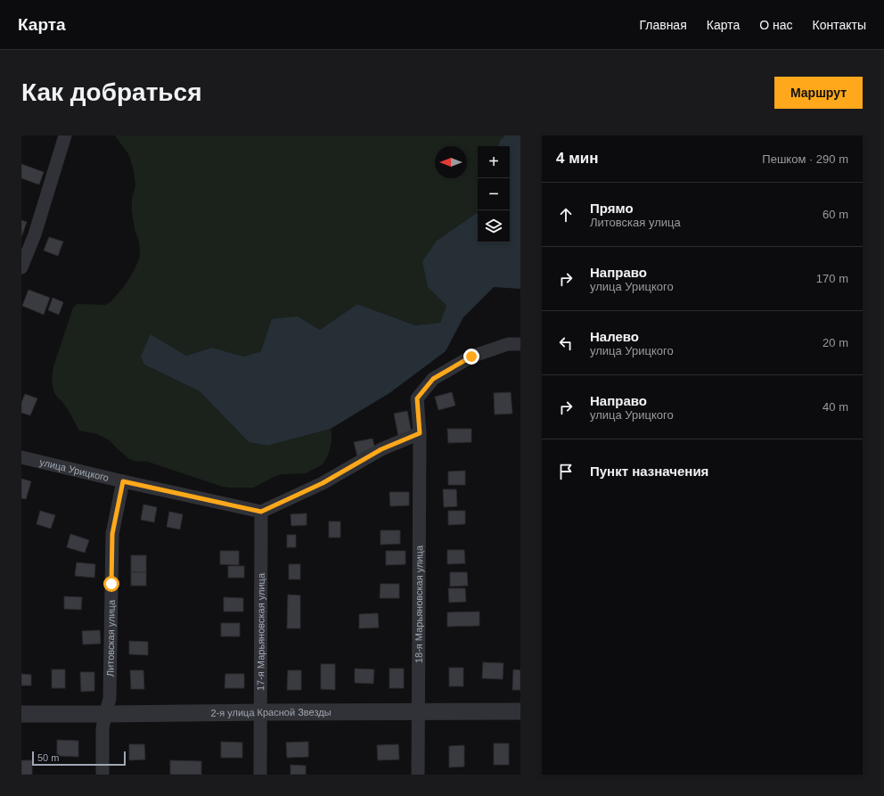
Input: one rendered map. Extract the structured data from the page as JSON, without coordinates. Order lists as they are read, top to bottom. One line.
{"streets":{"street":["улица Урицкого","18-я Марьяновская улица","17-я Марьяновская улица","Литовская улица","2-я улица Красной Звезды"]},"crossings":[["улица Урицкого","17-я Марьяновская улица"],["улица Урицкого","Литовская улица"],["18-я Марьяновская улица","2-я улица Красной Звезды"],["17-я Марьяновская улица","2-я улица Красной Звезды"],["Литовская улица","2-я улица Красной Звезды"]],"scale_bar":"50 m","north":"left","page":{"header":"Карта","nav":["Главная","Карта","О нас","Контакты"],"buttons":"Маршрут","title":"Как добраться","heading":["4 мин","Пешком · 290 m"],"map_buttons":["+","−"],"list":[["Прямо","Литовская улица","60 m"],["Направо","улица Урицкого","170 m"],["Налево","улица Урицкого","20 m"],["Направо","улица Урицкого","40 m"],"Пункт назначения"],"scale":"50 m"}}
